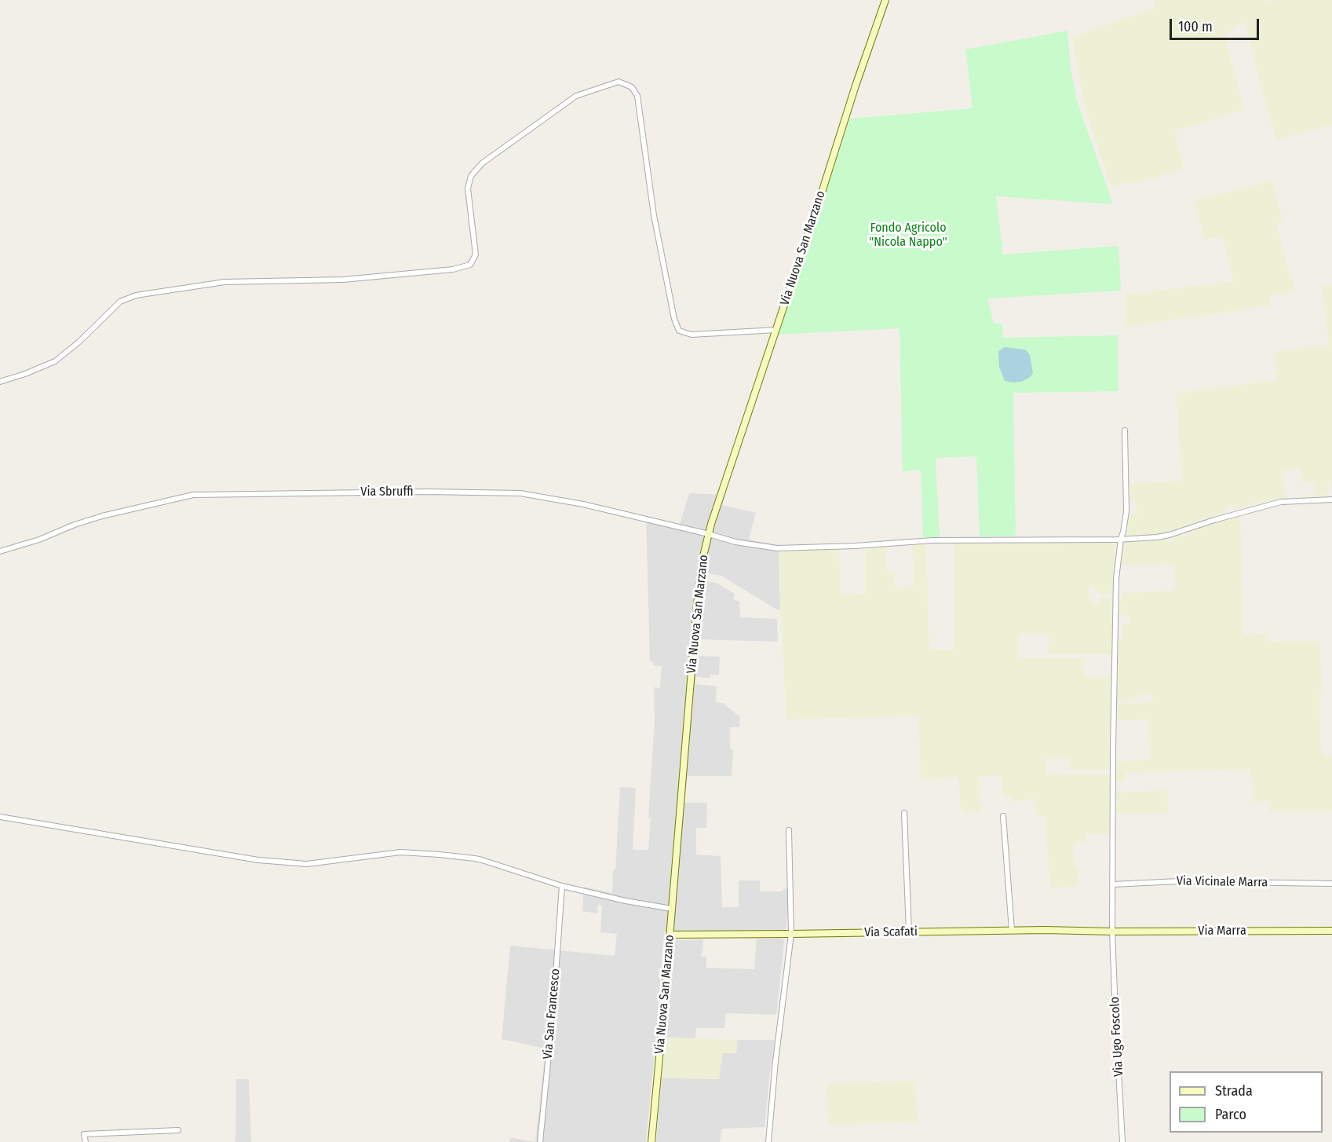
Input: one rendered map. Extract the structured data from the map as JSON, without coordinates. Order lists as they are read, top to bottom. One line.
{"streets":{"street":["Via Nuova San Marzano","Via Sbruffi","Via Vicinale Marra","Via Marra","Via Scafati","Via San Francesco","Via Ugo Foscolo"]},"crossings":[["Via Nuova San Marzano","Via Sbruffi"],["Via Nuova San Marzano","Via Scafati"],["Via Sbruffi","Via Ugo Foscolo"],["Via Vicinale Marra","Via Ugo Foscolo"],["Via Marra","Via Scafati"],["Via Marra","Via Ugo Foscolo"],["Via Scafati","Via Ugo Foscolo"]],"parks":["Fondo Agricolo \"Nicola Nappo\""],"legend":["Strada","Parco"],"scale_bar":"100 m"}
